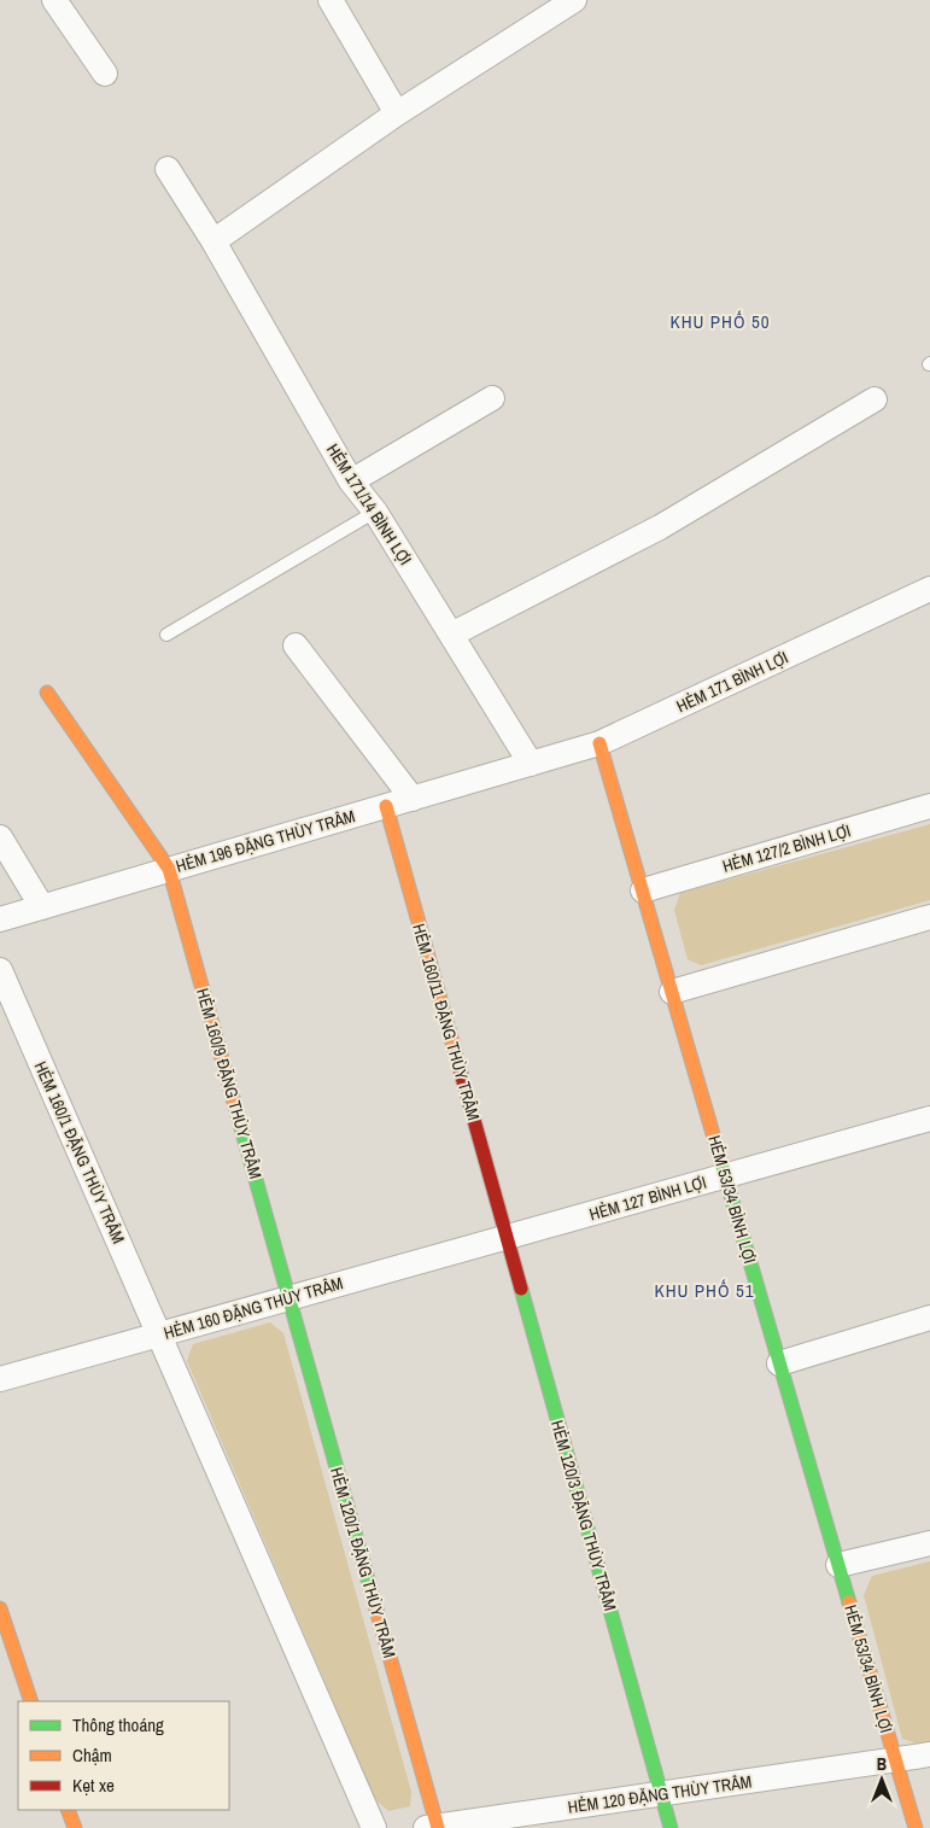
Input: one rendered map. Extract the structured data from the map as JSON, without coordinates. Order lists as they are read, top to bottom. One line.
{"streets":{"street":["HẺM 171/14 BÌNH LỢI","HẺM 171 BÌNH LỢI","HẺM 196 ĐẶNG THÙY TRÂM","HẺM 127/2 BÌNH LỢI","HẺM 160/11 ĐẶNG THÙY TRÂM","HẺM 160/9 ĐẶNG THÙY TRÂM","HẺM 160/1 ĐẶNG THÙY TRÂM","HẺM 127 BÌNH LỢI","HẺM 53/34 BÌNH LỢI","HẺM 160 ĐẶNG THÙY TRÂM","HẺM 120/3 ĐẶNG THÙY TRÂM","HẺM 120/1 ĐẶNG THÙY TRÂM","HẺM 120 ĐẶNG THÙY TRÂM"]},"crossings":[["HẺM 171/14 BÌNH LỢI","HẺM 171 BÌNH LỢI"],["HẺM 171/14 BÌNH LỢI","HẺM 196 ĐẶNG THÙY TRÂM"],["HẺM 171 BÌNH LỢI","HẺM 196 ĐẶNG THÙY TRÂM"],["HẺM 171 BÌNH LỢI","HẺM 53/34 BÌNH LỢI"],["HẺM 196 ĐẶNG THÙY TRÂM","HẺM 160/11 ĐẶNG THÙY TRÂM"],["HẺM 196 ĐẶNG THÙY TRÂM","HẺM 160/9 ĐẶNG THÙY TRÂM"],["HẺM 127/2 BÌNH LỢI","HẺM 53/34 BÌNH LỢI"],["HẺM 160/11 ĐẶNG THÙY TRÂM","HẺM 127 BÌNH LỢI"],["HẺM 160/11 ĐẶNG THÙY TRÂM","HẺM 160 ĐẶNG THÙY TRÂM"],["HẺM 160/11 ĐẶNG THÙY TRÂM","HẺM 120/3 ĐẶNG THÙY TRÂM"],["HẺM 160/9 ĐẶNG THÙY TRÂM","HẺM 160 ĐẶNG THÙY TRÂM"],["HẺM 160/9 ĐẶNG THÙY TRÂM","HẺM 120/1 ĐẶNG THÙY TRÂM"],["HẺM 160/1 ĐẶNG THÙY TRÂM","HẺM 160 ĐẶNG THÙY TRÂM"],["HẺM 127 BÌNH LỢI","HẺM 53/34 BÌNH LỢI"],["HẺM 127 BÌNH LỢI","HẺM 160 ĐẶNG THÙY TRÂM"],["HẺM 127 BÌNH LỢI","HẺM 120/3 ĐẶNG THÙY TRÂM"],["HẺM 53/34 BÌNH LỢI","HẺM 120 ĐẶNG THÙY TRÂM"],["HẺM 160 ĐẶNG THÙY TRÂM","HẺM 120/3 ĐẶNG THÙY TRÂM"],["HẺM 160 ĐẶNG THÙY TRÂM","HẺM 120/1 ĐẶNG THÙY TRÂM"],["HẺM 120/3 ĐẶNG THÙY TRÂM","HẺM 120 ĐẶNG THÙY TRÂM"],["HẺM 120/1 ĐẶNG THÙY TRÂM","HẺM 120 ĐẶNG THÙY TRÂM"]],"districts":["KHU PHỐ 50","KHU PHỐ 51"],"legend":["Thông thoáng","Chậm","Kẹt xe"],"north":"top"}
